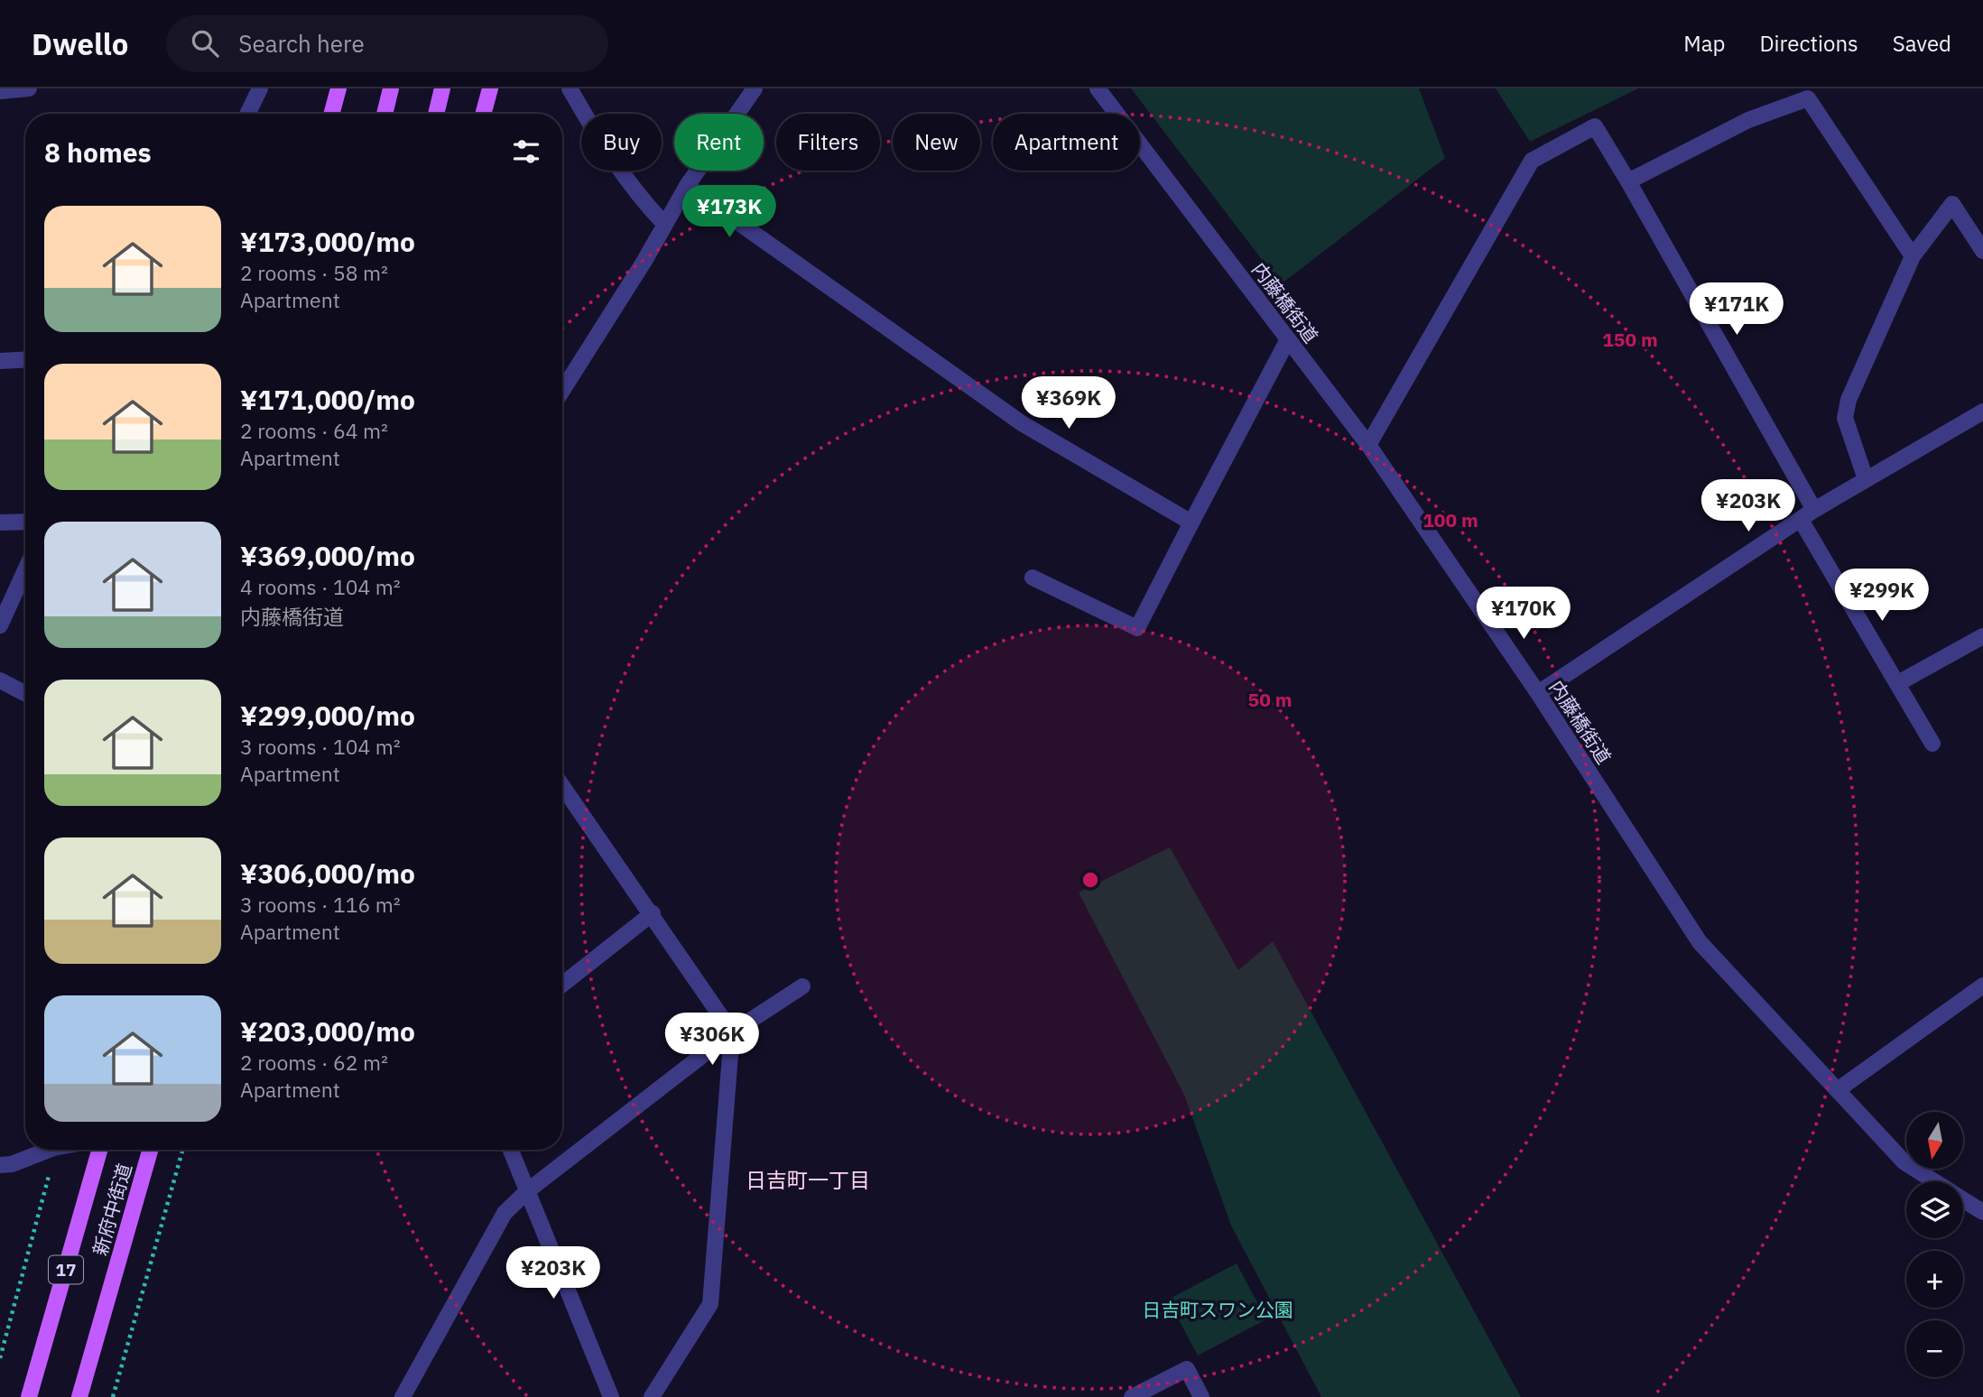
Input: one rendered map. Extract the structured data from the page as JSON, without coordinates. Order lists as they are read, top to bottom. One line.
{"streets":{"main road":["新府中街道","17"],"street":["内藤橋街道"]},"districts":["日吉町一丁目"],"parks":["日吉町スワン公園"],"north":"bottom","page":{"header":"Dwello","search":"Search here","nav":["Map","Directions","Saved"],"chip":["Buy","Rent","Filters","New","Apartment"],"heading":"8 homes","price":["¥173K","¥171K","¥369K","¥203K","¥299K","¥170K","¥306K","¥203K"],"list":[{"name":"¥173,000/mo","note":"2 rooms · 58 m² · Apartment"},{"name":"¥171,000/mo","note":"2 rooms · 64 m² · Apartment"},{"name":"¥369,000/mo","note":"4 rooms · 104 m² · 内藤橋街道"},{"name":"¥299,000/mo","note":"3 rooms · 104 m² · Apartment"},{"name":"¥306,000/mo","note":"3 rooms · 116 m² · Apartment"},{"name":"¥203,000/mo","note":"2 rooms · 62 m² · Apartment"}],"map_buttons":["+","−"]},"rings":["150 m","100 m","50 m"]}
